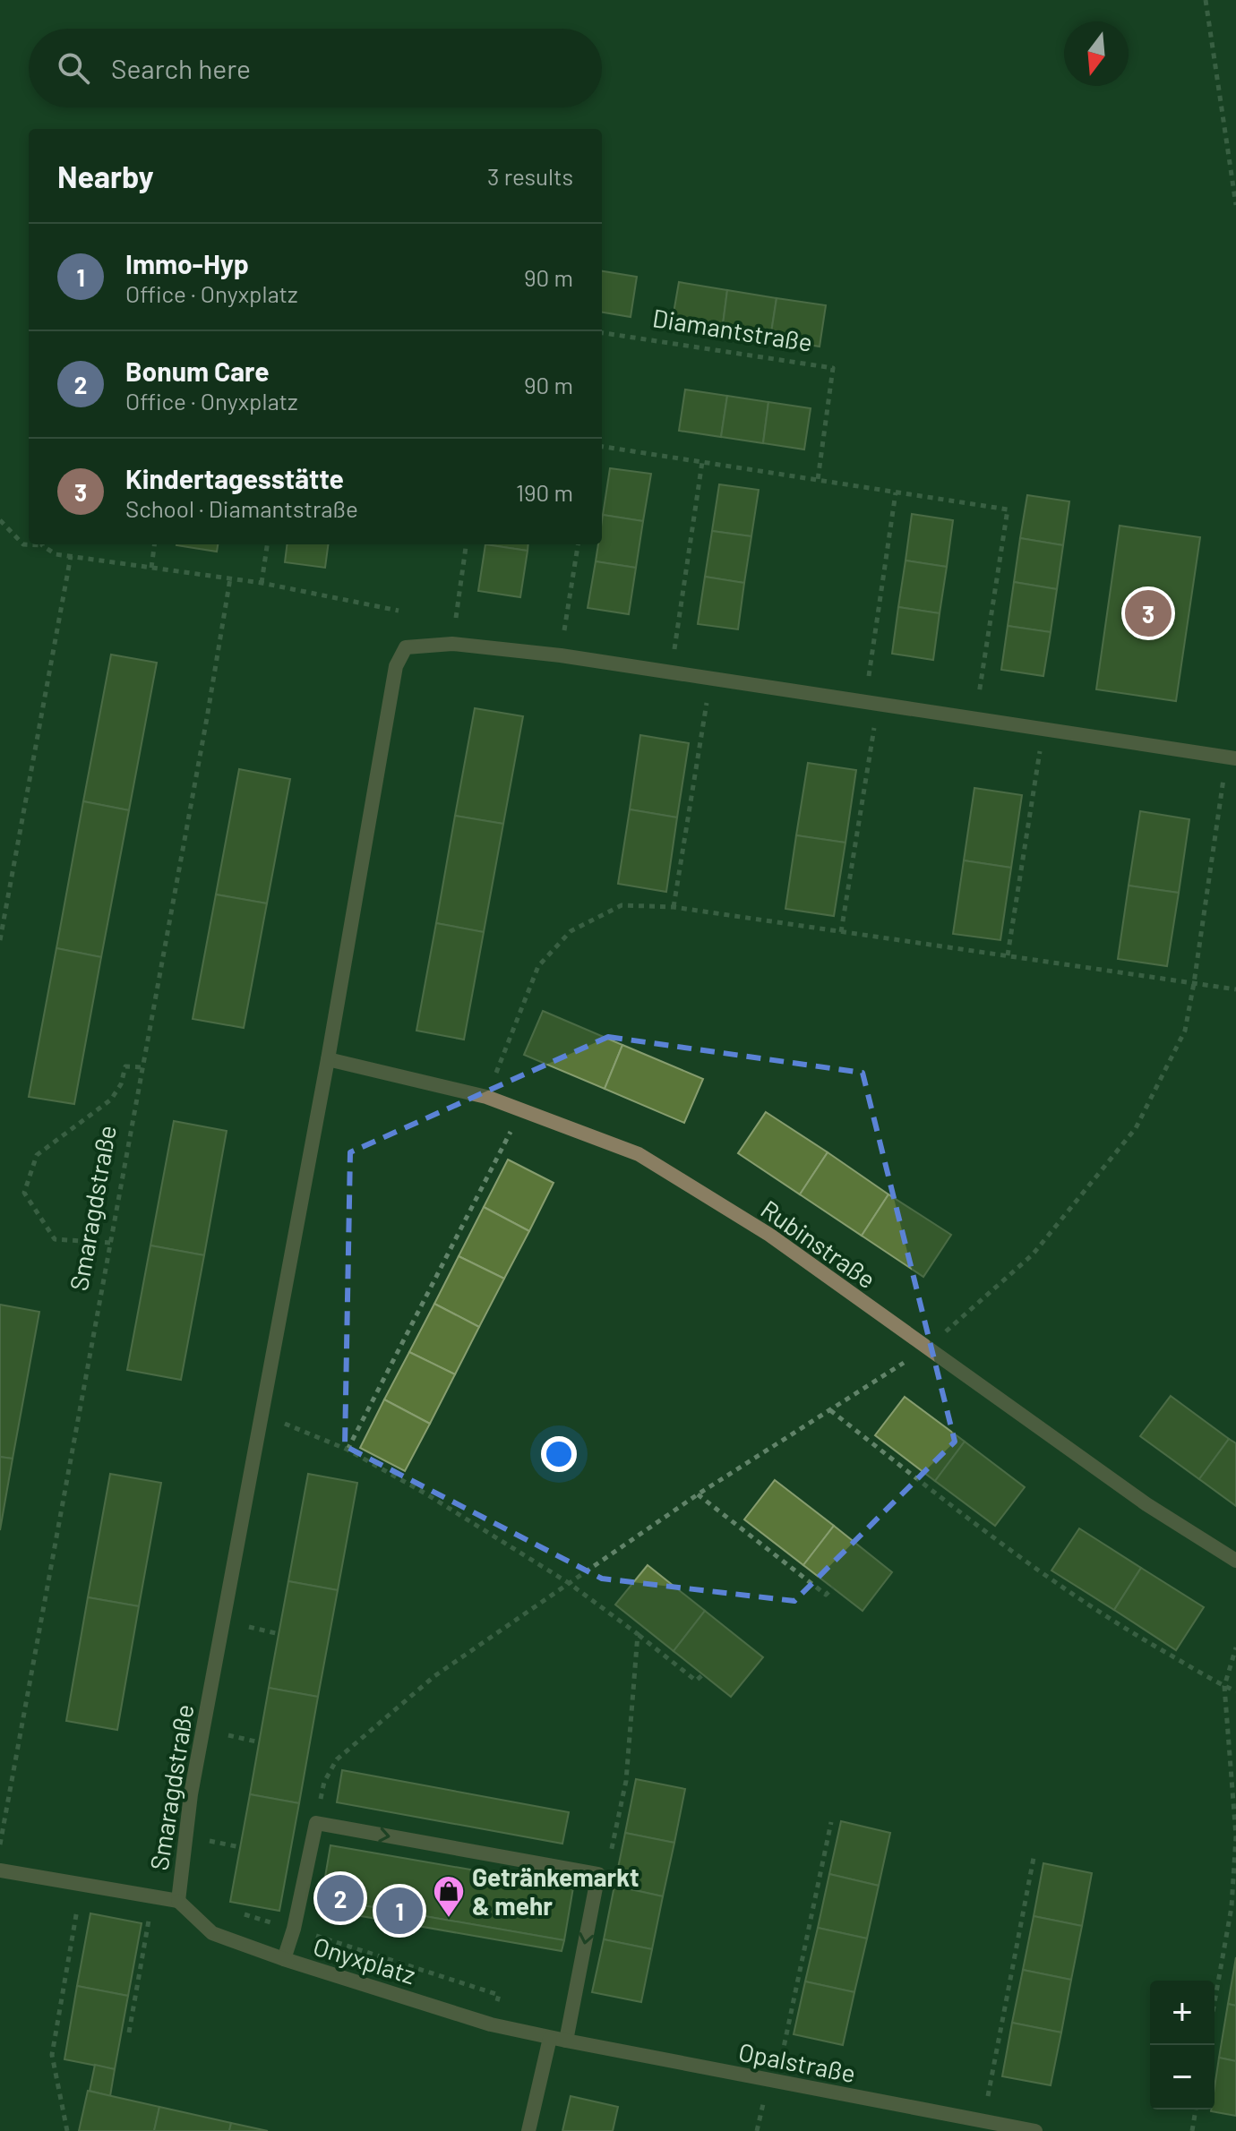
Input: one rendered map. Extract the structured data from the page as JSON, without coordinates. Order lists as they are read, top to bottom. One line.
{"streets":{"street":["Smaragdstraße","Rubinstraße","Onyxplatz","Opalstraße"],"path":["Diamantstraße"]},"crossings":[["Smaragdstraße","Rubinstraße"],["Smaragdstraße","Onyxplatz"],["Onyxplatz","Opalstraße"]],"places":{"shop":["Getränkemarkt & mehr"]},"north":"bottom","page":{"search":"Search here","heading":["Nearby","3 results"],"list":[{"mark":"1","name":"Immo-Hyp","note":"Office · Onyxplatz","value":"90 m"},{"mark":"2","name":"Bonum Care","note":"Office · Onyxplatz","value":"90 m"},{"mark":"3","name":"Kindertagesstätte","note":"School · Diamantstraße","value":"190 m"}],"pins":["3","2","1"],"map_buttons":["+","−"]}}
